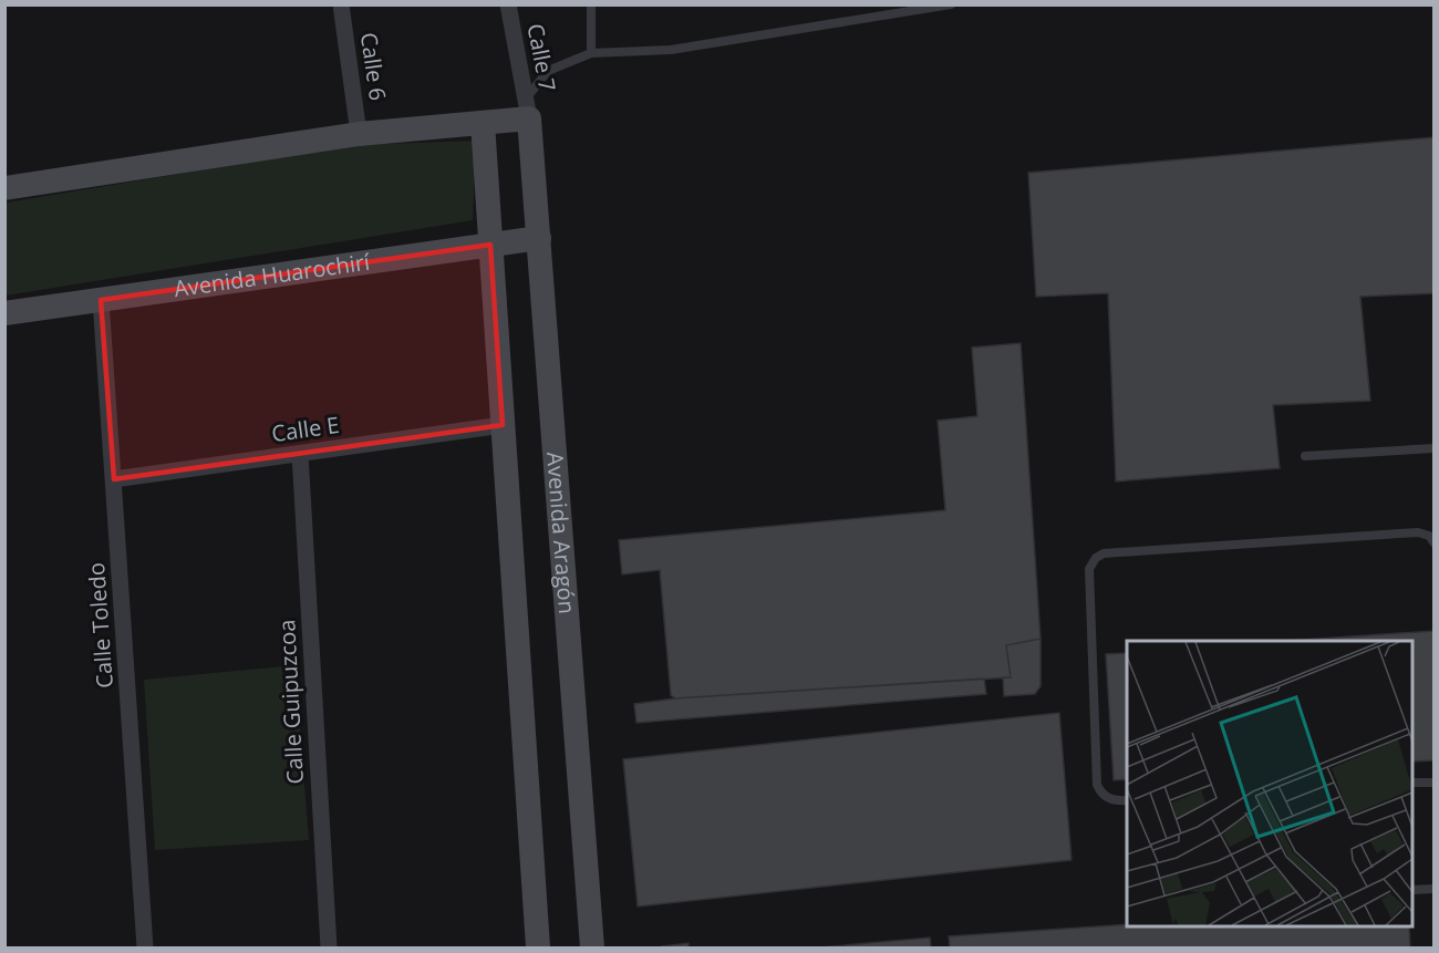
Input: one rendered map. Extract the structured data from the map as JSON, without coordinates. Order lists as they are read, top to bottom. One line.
{"streets":{"street":["Calle 7","Calle 6","Avenida Huarochirí","Calle E","Avenida Aragón","Calle Toledo","Calle Guipuzcoa"]},"crossings":[["Calle 7","Avenida Aragón"],["Avenida Huarochirí","Avenida Aragón"],["Avenida Huarochirí","Calle Toledo"],["Calle E","Calle Toledo"],["Calle E","Calle Guipuzcoa"]]}
